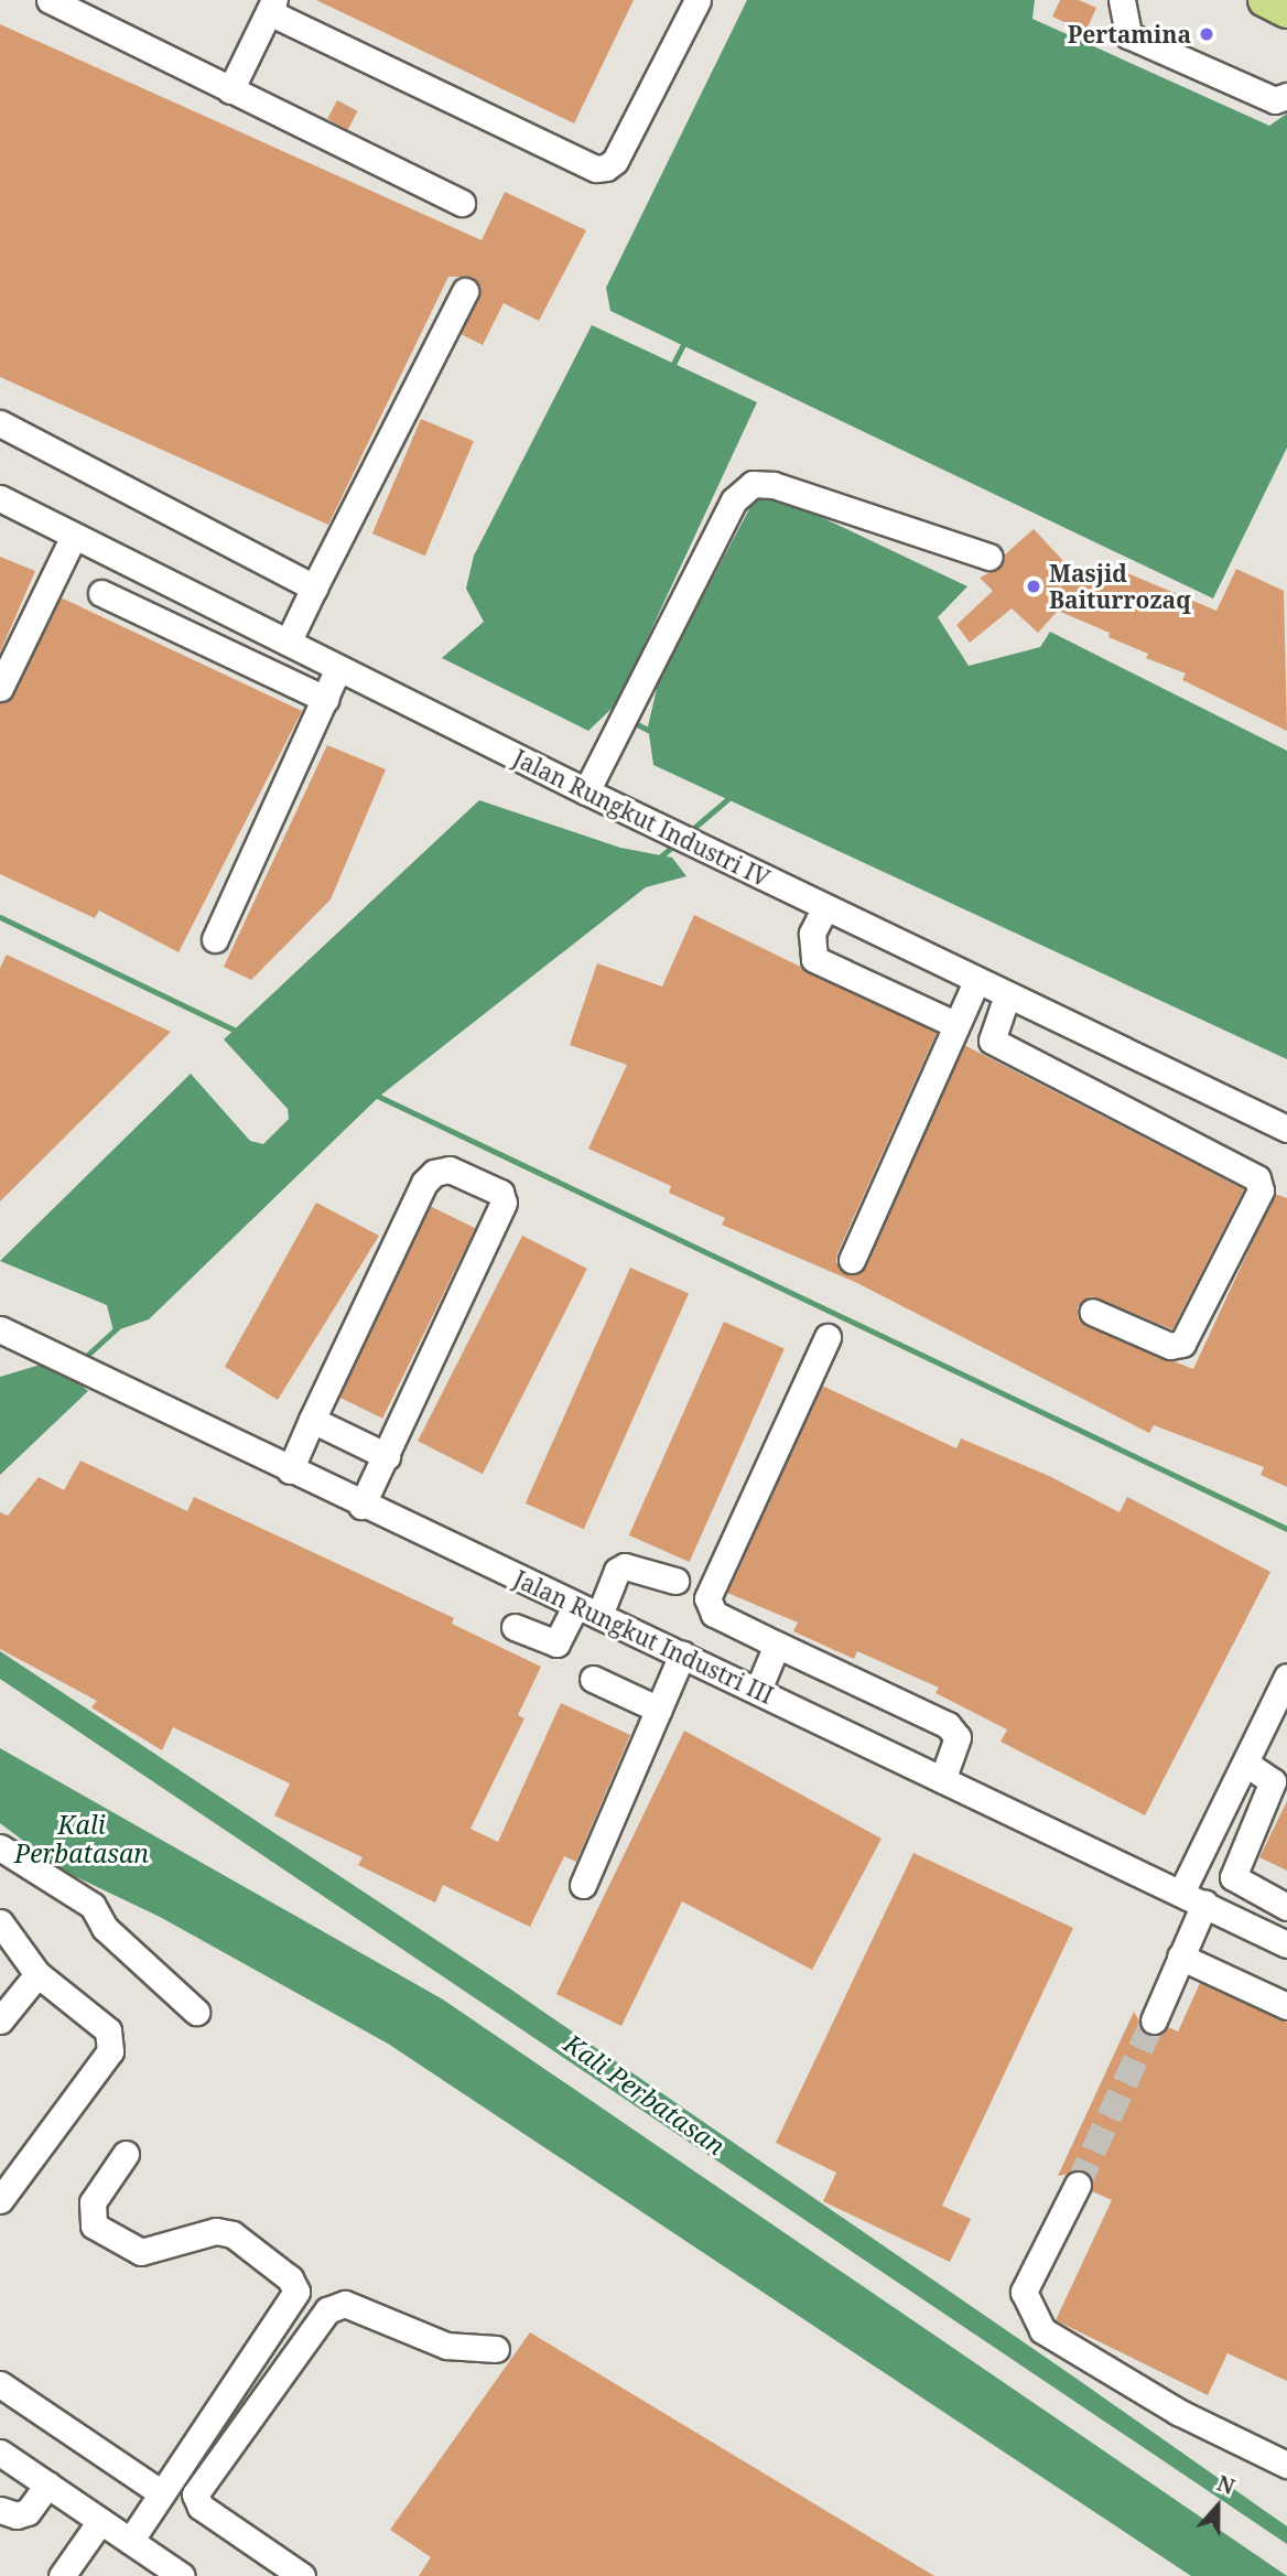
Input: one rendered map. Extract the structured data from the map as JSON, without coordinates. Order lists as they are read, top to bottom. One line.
{"streets":{"street":["Jalan Rungkut Industri IV","Jalan Rungkut Industri III"]},"water":["Kali Perbatasan"],"places":["Pertamina","Masjid Baiturrozaq"],"north":"top"}
